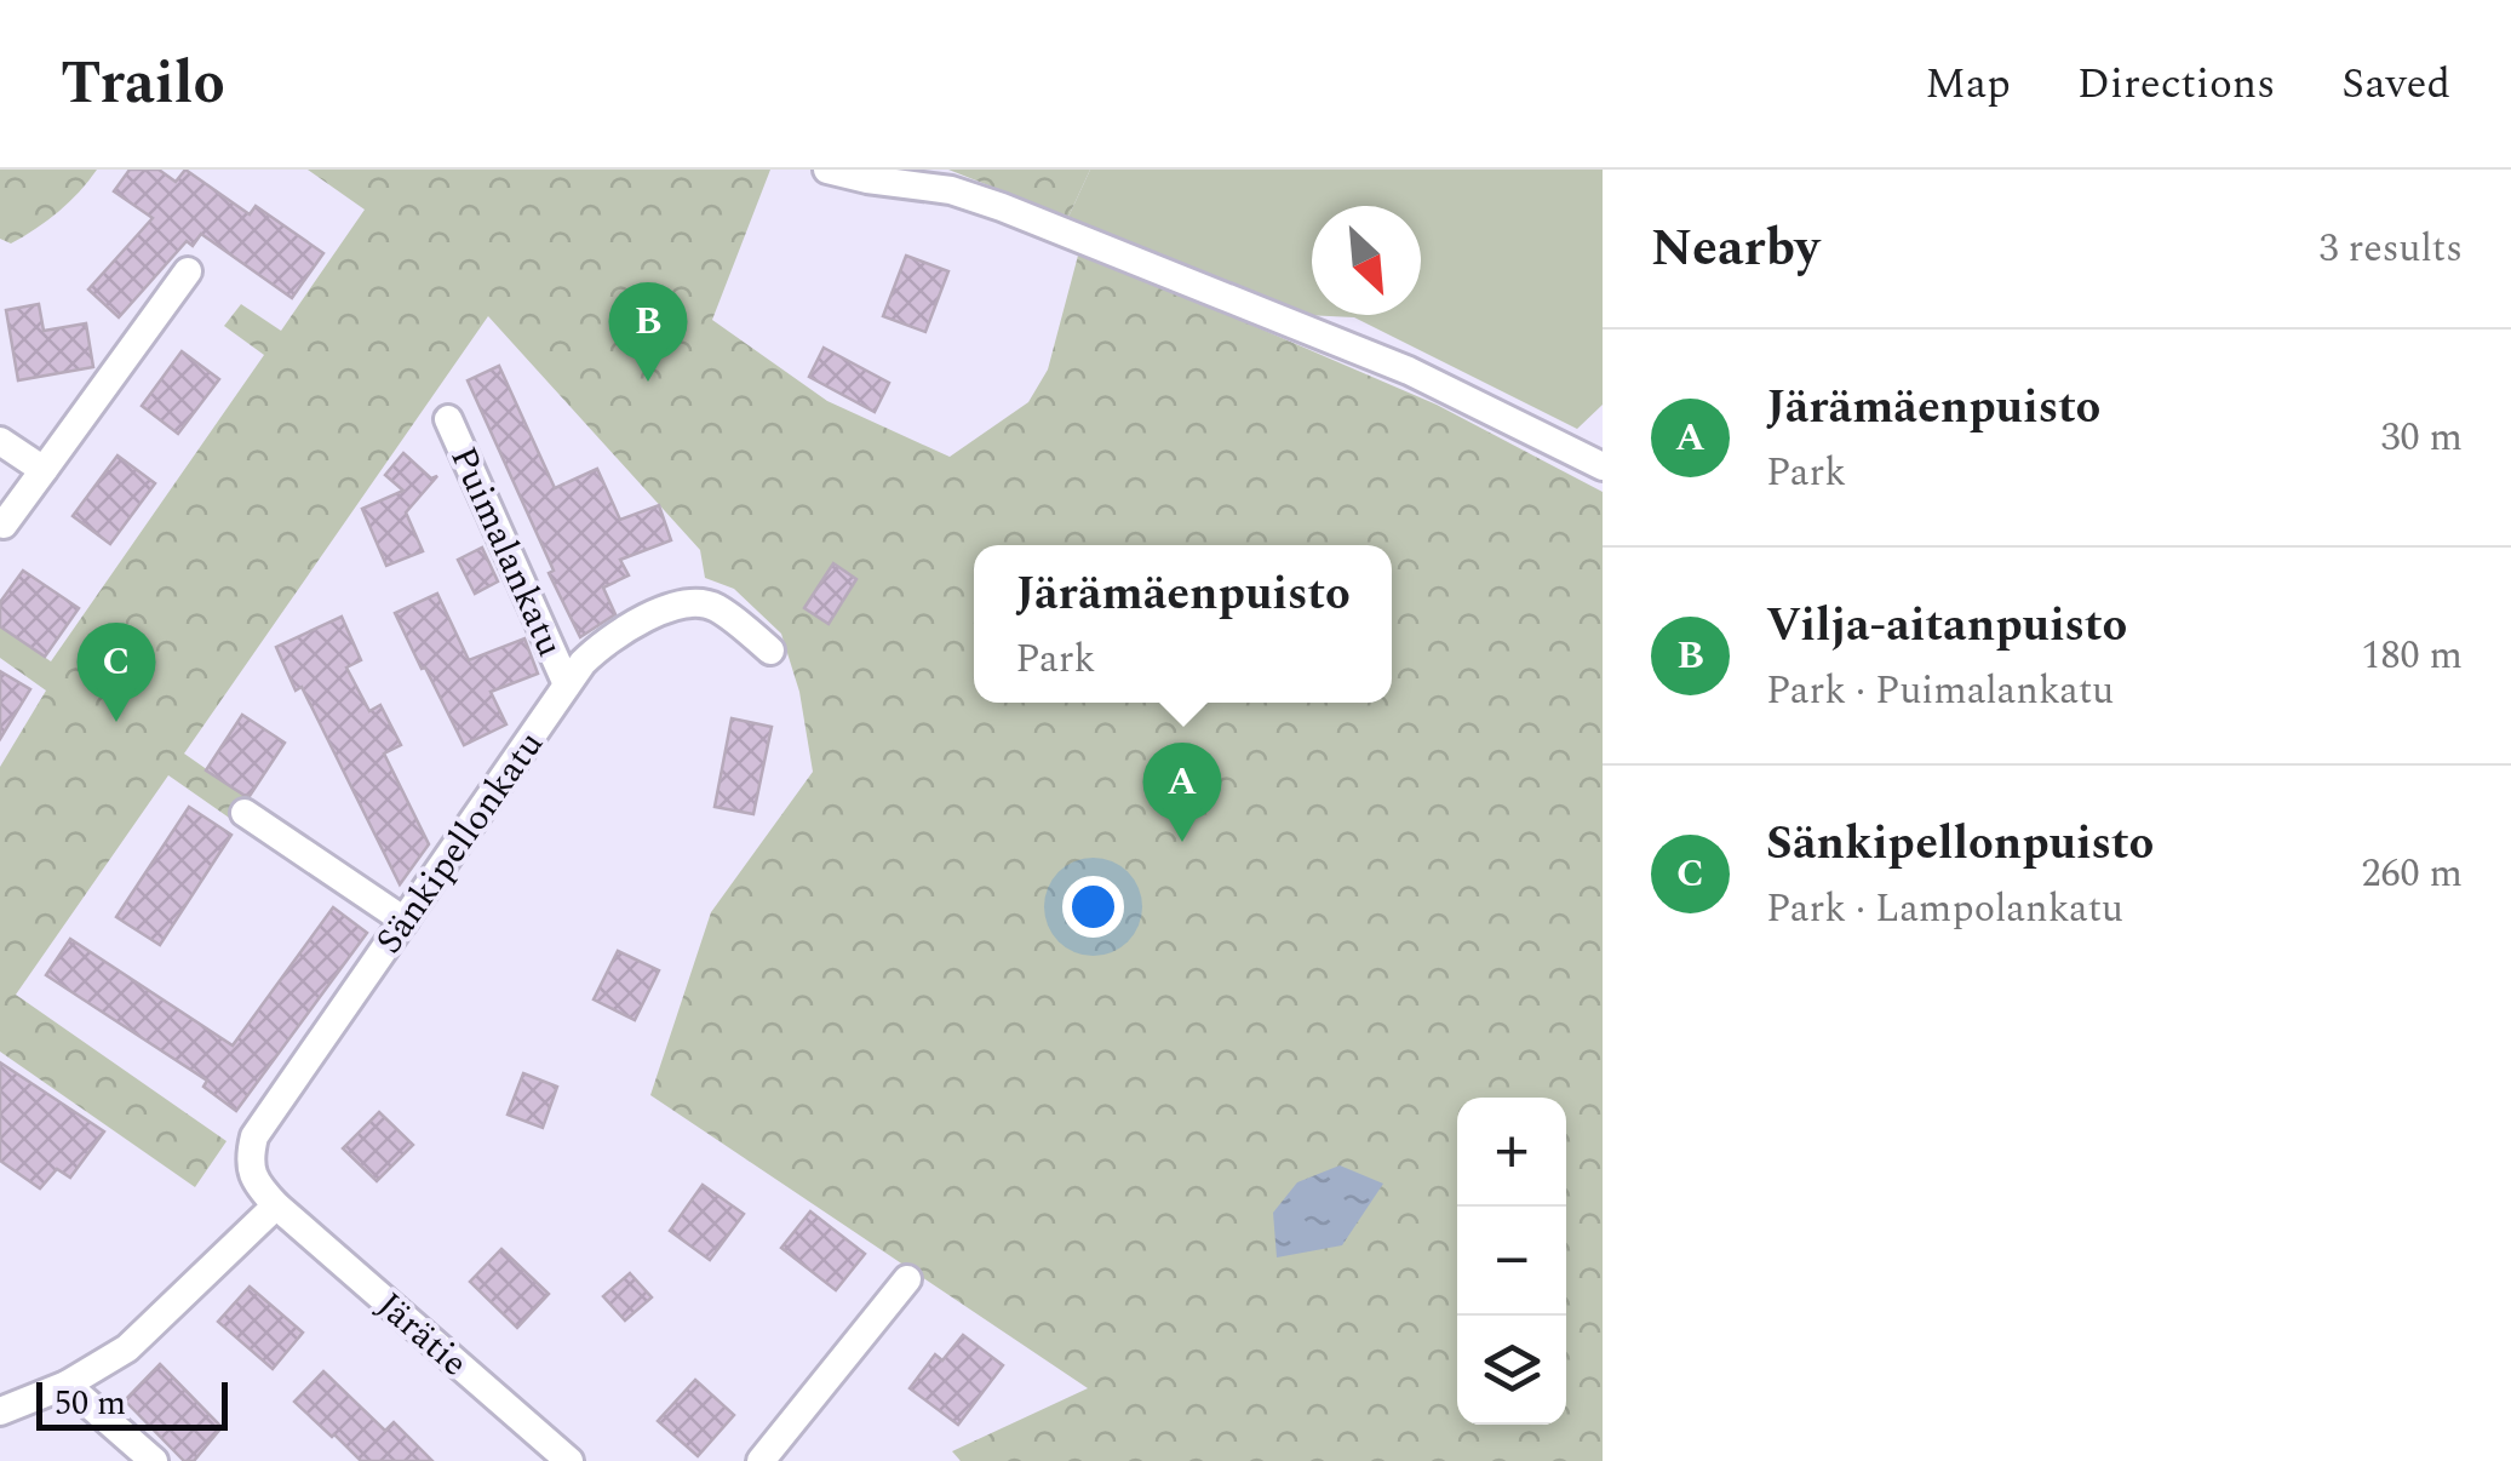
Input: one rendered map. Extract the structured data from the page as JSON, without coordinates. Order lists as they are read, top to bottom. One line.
{"streets":{"street":["Puimalankatu","Sänkipellonkatu","Järätie"]},"crossings":[["Puimalankatu","Sänkipellonkatu"],["Sänkipellonkatu","Järätie"]],"scale_bar":"50 m","north":"bottom right","page":{"header":"Trailo","nav":["Map","Directions","Saved"],"heading":["Nearby","3 results"],"pins":["B","C","A"],"list":[{"mark":"A","name":"Järämäenpuisto","note":"Park","value":"30 m"},{"mark":"B","name":"Vilja-aitanpuisto","note":"Park · Puimalankatu","value":"180 m"},{"mark":"C","name":"Sänkipellonpuisto","note":"Park · Lampolankatu","value":"260 m"}],"popup":["Järämäenpuisto","Park"],"map_buttons":["+","−"],"scale":"50 m"}}
